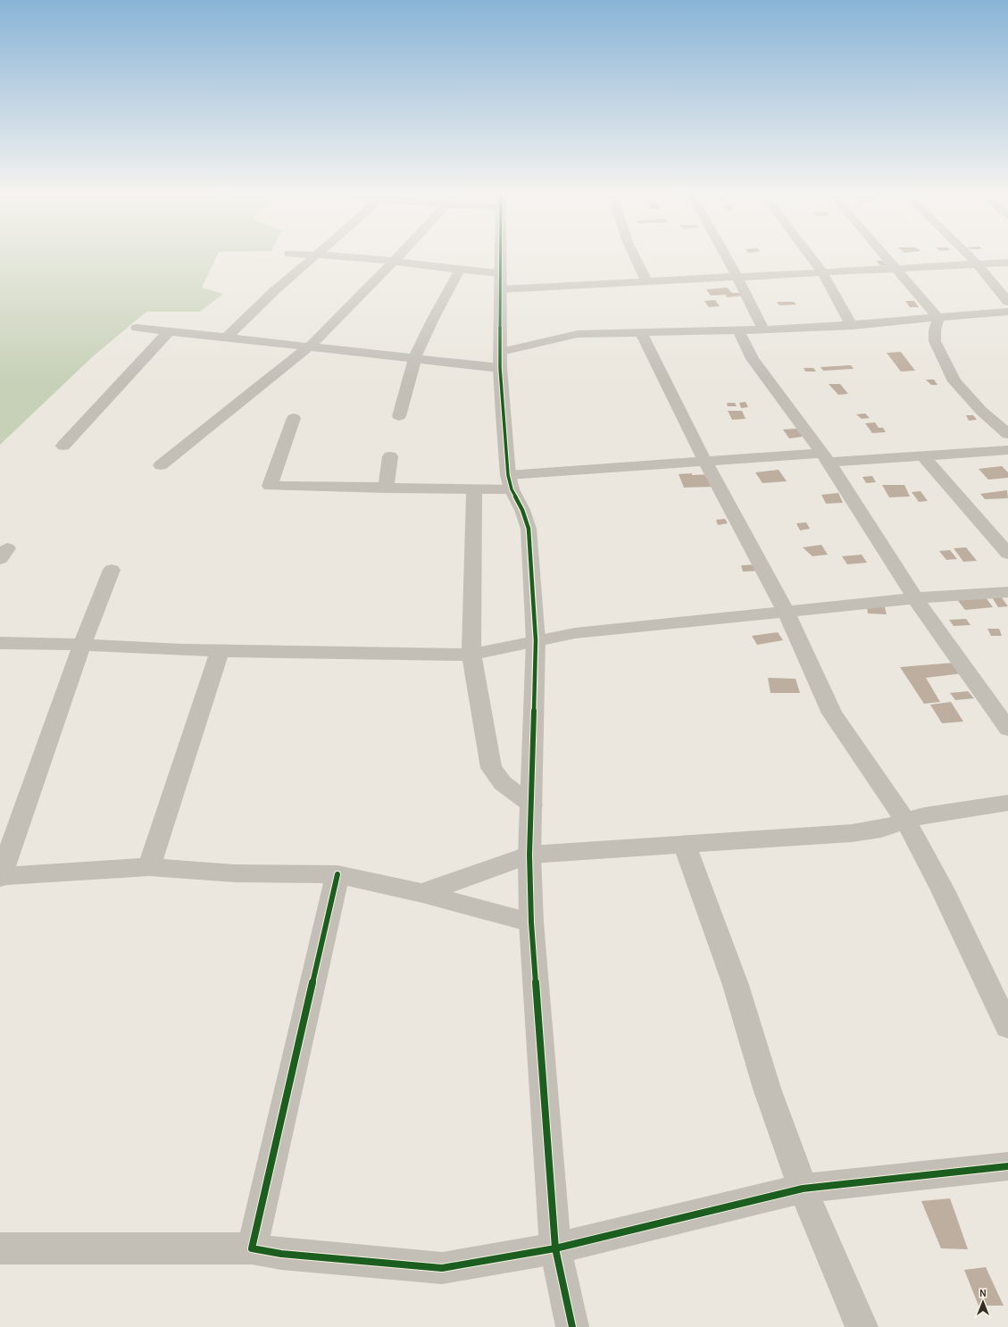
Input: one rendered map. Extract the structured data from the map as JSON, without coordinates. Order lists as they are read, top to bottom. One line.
{"north":"top"}
